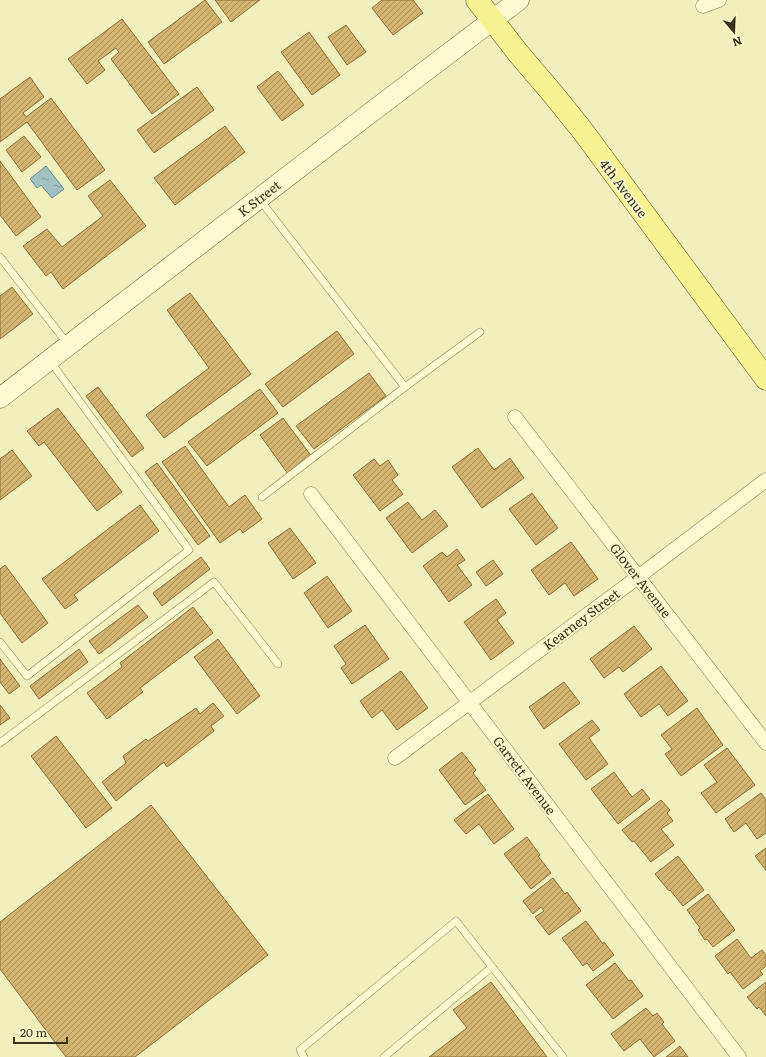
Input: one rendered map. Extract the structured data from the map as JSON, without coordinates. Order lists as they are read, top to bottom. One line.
{"streets":{"main road":["4th Avenue"],"street":["K Street","Glover Avenue","Kearney Street","Garrett Avenue"]},"crossings":[["4th Avenue","K Street"],["Glover Avenue","Kearney Street"],["Kearney Street","Garrett Avenue"]],"scale_bar":"20 m","north":"bottom"}
